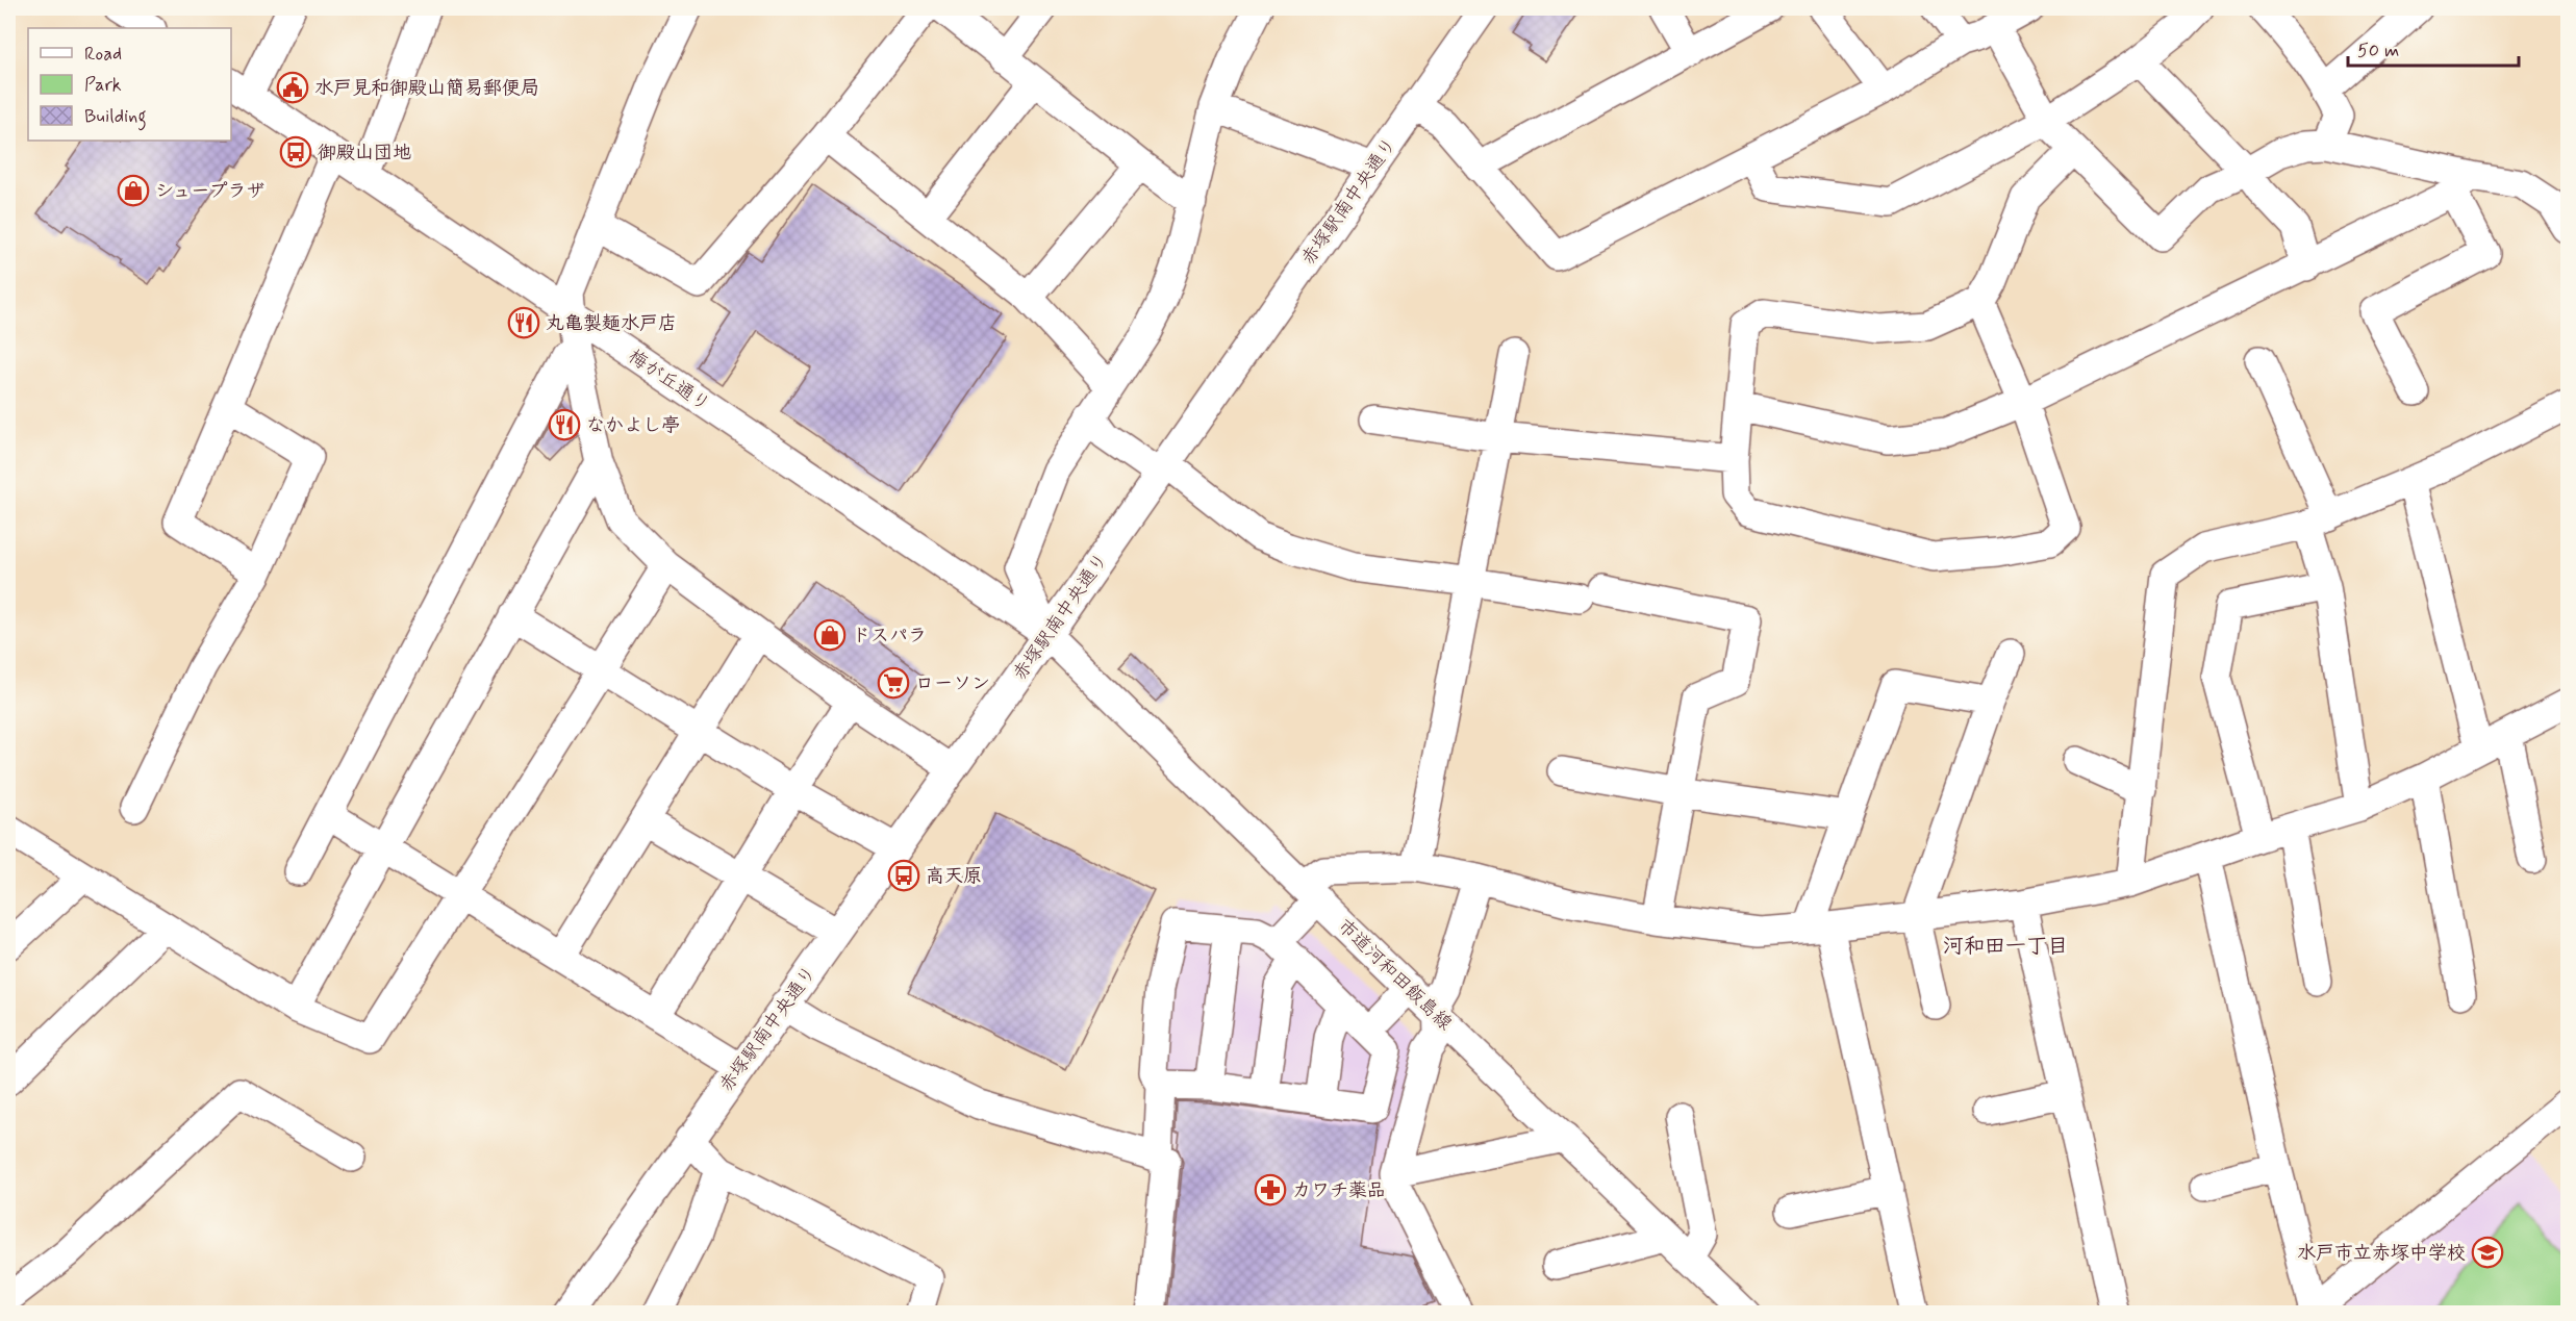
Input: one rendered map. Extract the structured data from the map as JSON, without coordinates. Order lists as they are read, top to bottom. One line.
{"streets":{"street":["赤塚駅南中央通り","梅が丘通り","市道河和田飯島線"]},"crossings":[["赤塚駅南中央通り","梅が丘通り"],["赤塚駅南中央通り","市道河和田飯島線"],["梅が丘通り","市道河和田飯島線"]],"districts":["河和田一丁目"],"places":{"public building":["水戸見和御殿山簡易郵便局"],"bus stop":["御殿山団地","高天原"],"shop":["シュープラザ","ドスパラ"],"restaurant":["丸亀製麺水戸店","なかよし亭"],"supermarket":["ローソン"],"pharmacy":["カワチ薬品"],"school or university":["水戸市立赤塚中学校"]},"legend":["Road","Park","Building"],"scale_bar":"50 m"}
